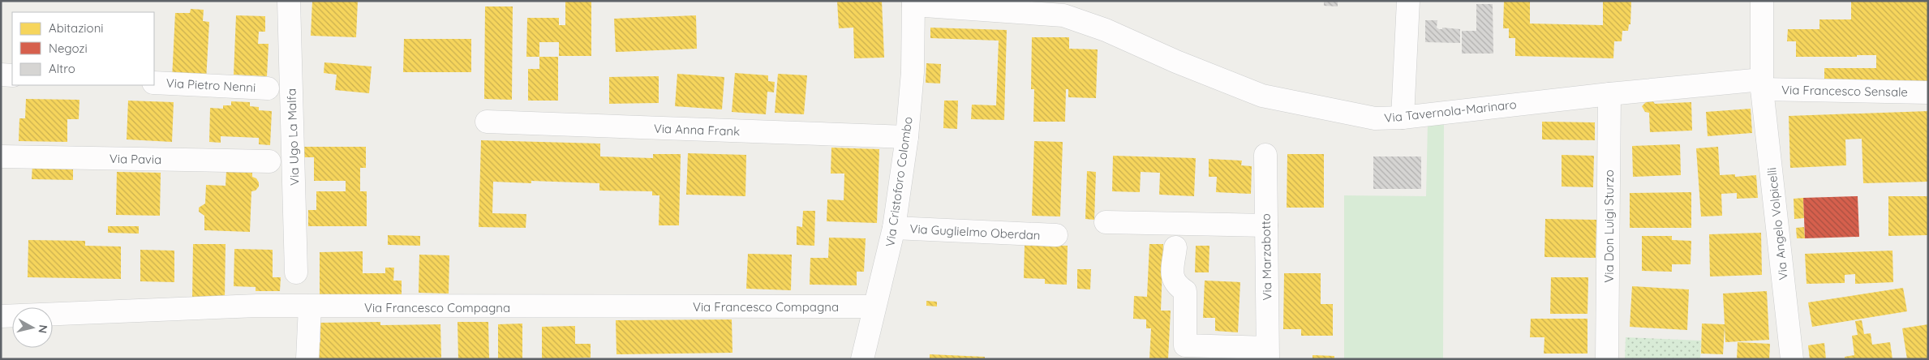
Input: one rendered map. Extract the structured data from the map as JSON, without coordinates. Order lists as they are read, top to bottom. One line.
{"streets":{"street":["Via Pietro Nenni","Via Francesco Sensale","Via Tavernola-Marinaro","Via Anna Frank","Via Ugo La Malfa","Via Pavia","Via Cristoforo Colombo","Via Angelo Volpicelli","Via Don Luigi Sturzo","Via Guglielmo Oberdan","Via Marzabotto","Via Francesco Compagna"]},"crossings":[["Via Francesco Sensale","Via Tavernola-Marinaro"],["Via Francesco Sensale","Via Angelo Volpicelli"],["Via Tavernola-Marinaro","Via Cristoforo Colombo"],["Via Tavernola-Marinaro","Via Angelo Volpicelli"],["Via Tavernola-Marinaro","Via Don Luigi Sturzo"],["Via Anna Frank","Via Cristoforo Colombo"],["Via Cristoforo Colombo","Via Guglielmo Oberdan"],["Via Cristoforo Colombo","Via Francesco Compagna"]],"legend":["Abitazioni","Negozi","Altro"],"north":"right"}
